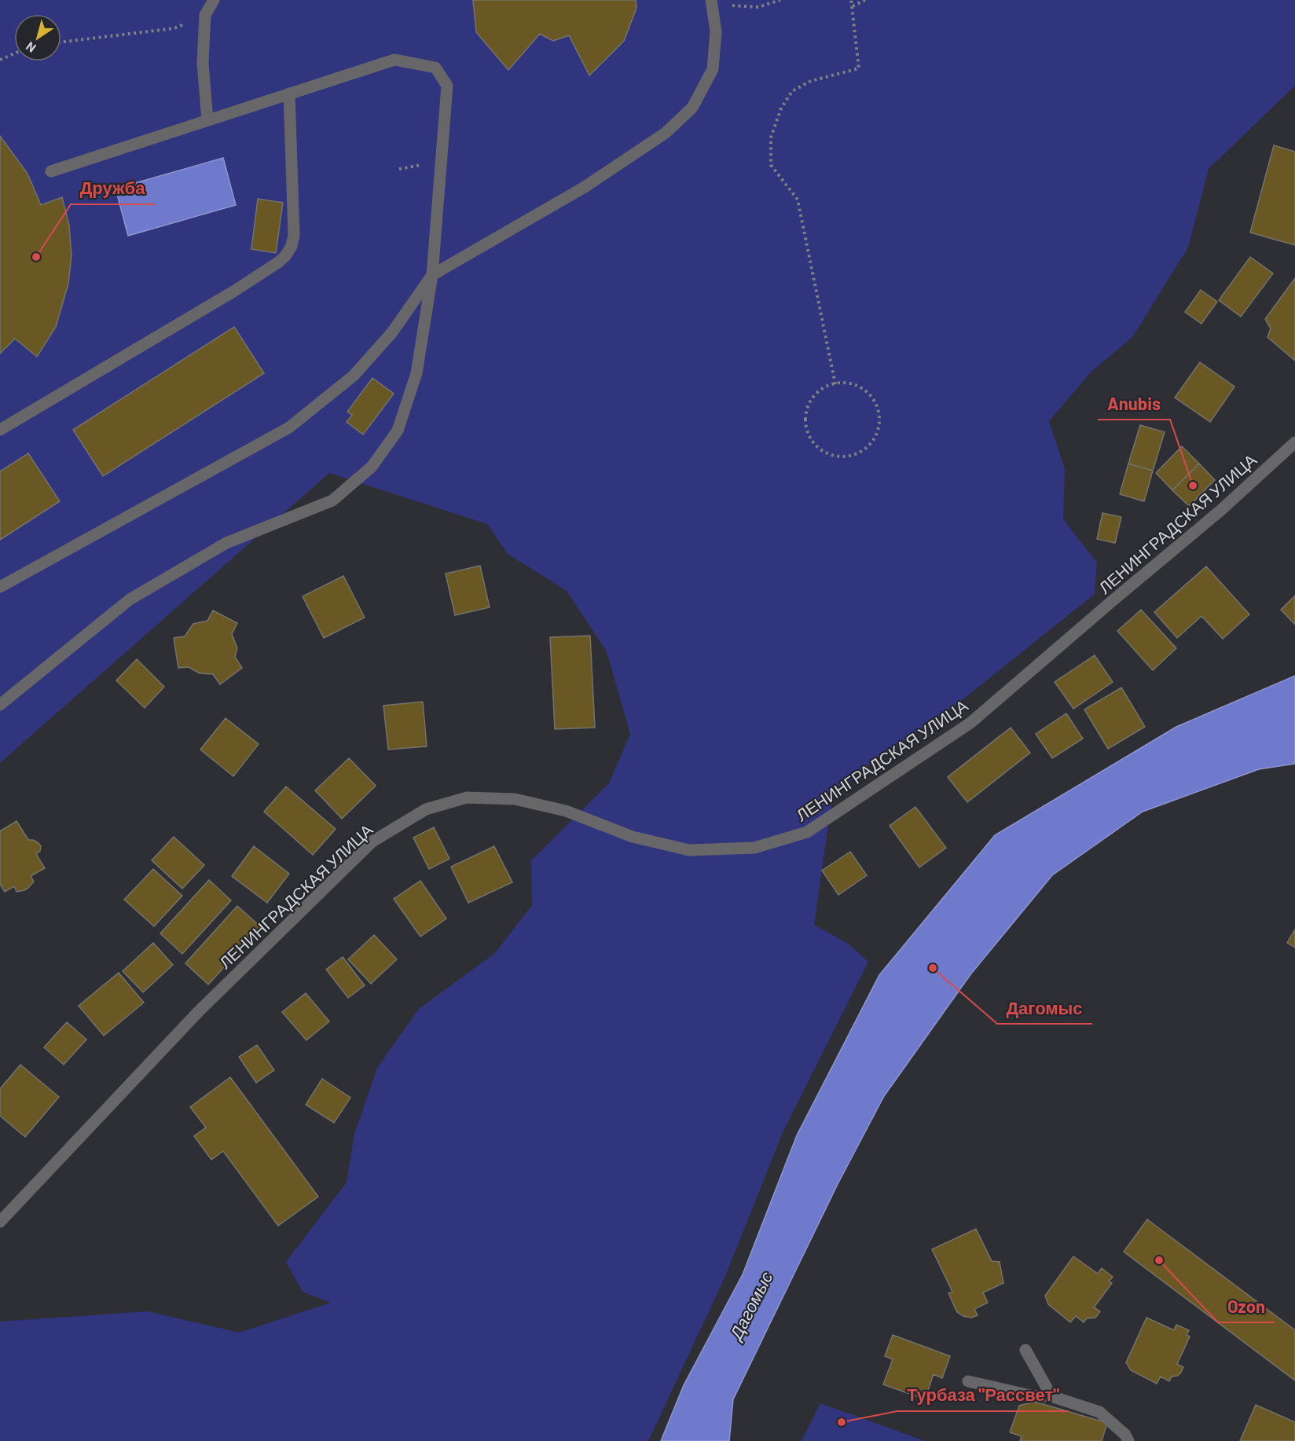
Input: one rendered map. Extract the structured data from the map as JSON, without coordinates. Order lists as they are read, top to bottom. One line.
{"streets":{"street":["ЛЕНИНГРАДСКАЯ УЛИЦА"]},"water":["Дагомыс"],"places":["Дружба","Anubis","Дагомыс","Ozon","Турбаза \"Рассвет\""],"north":"bottom left"}
